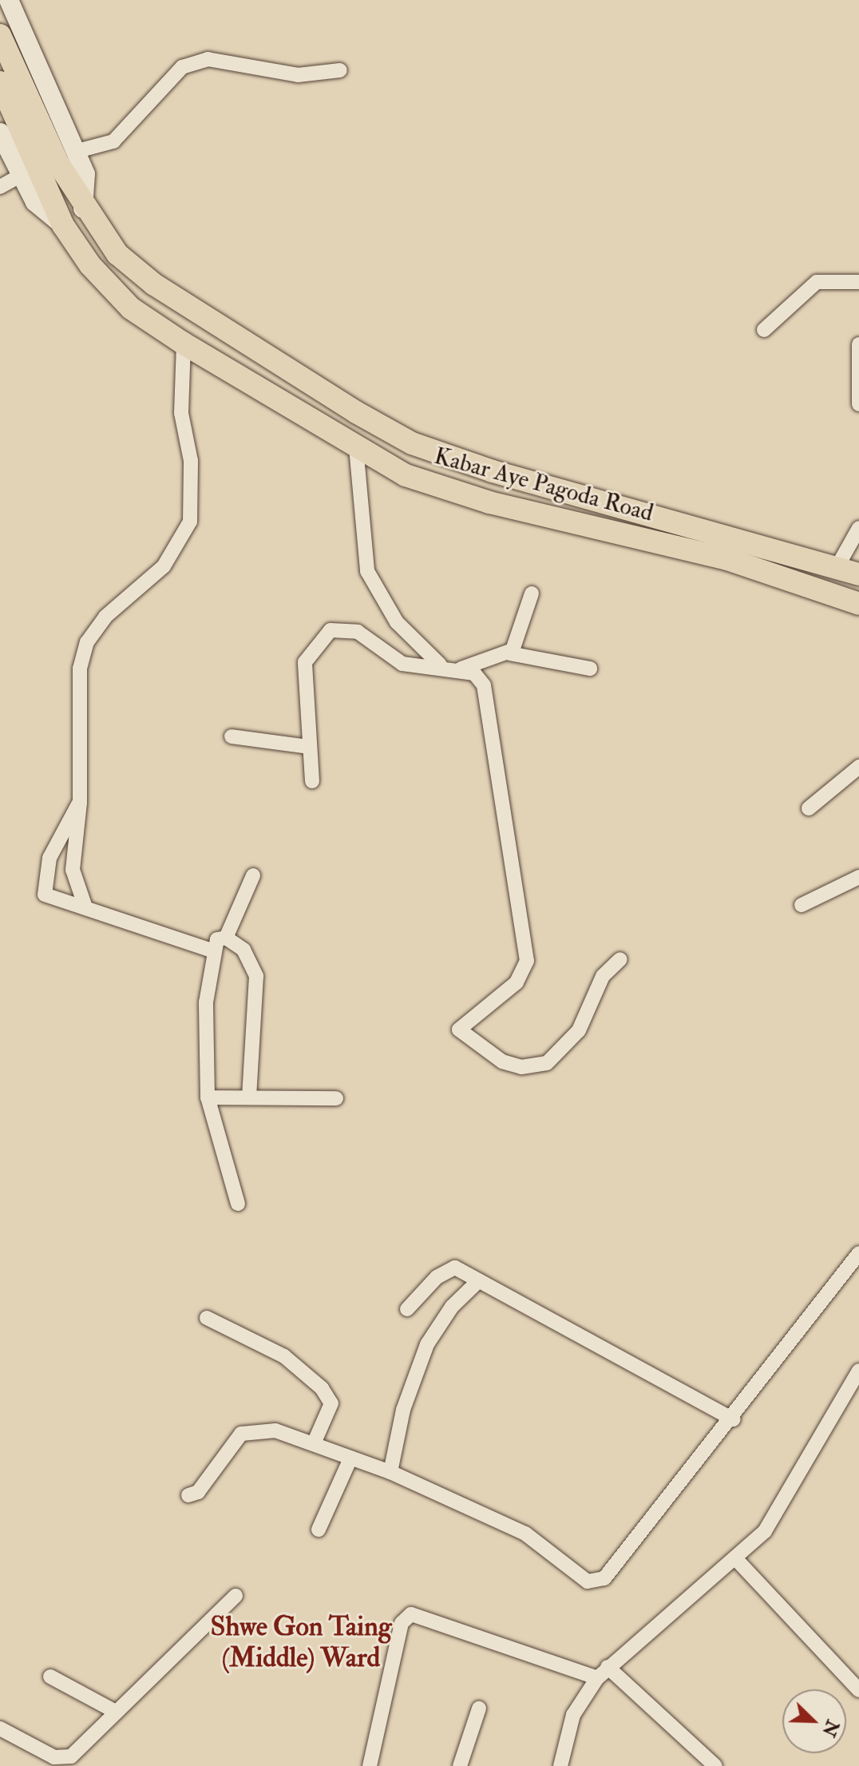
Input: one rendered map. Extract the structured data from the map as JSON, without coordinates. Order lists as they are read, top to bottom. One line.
{"streets":{"main road":["Kabar Aye Pagoda Road"]},"districts":["Shwe Gon Taing (Middle) Ward"],"north":"bottom right"}
